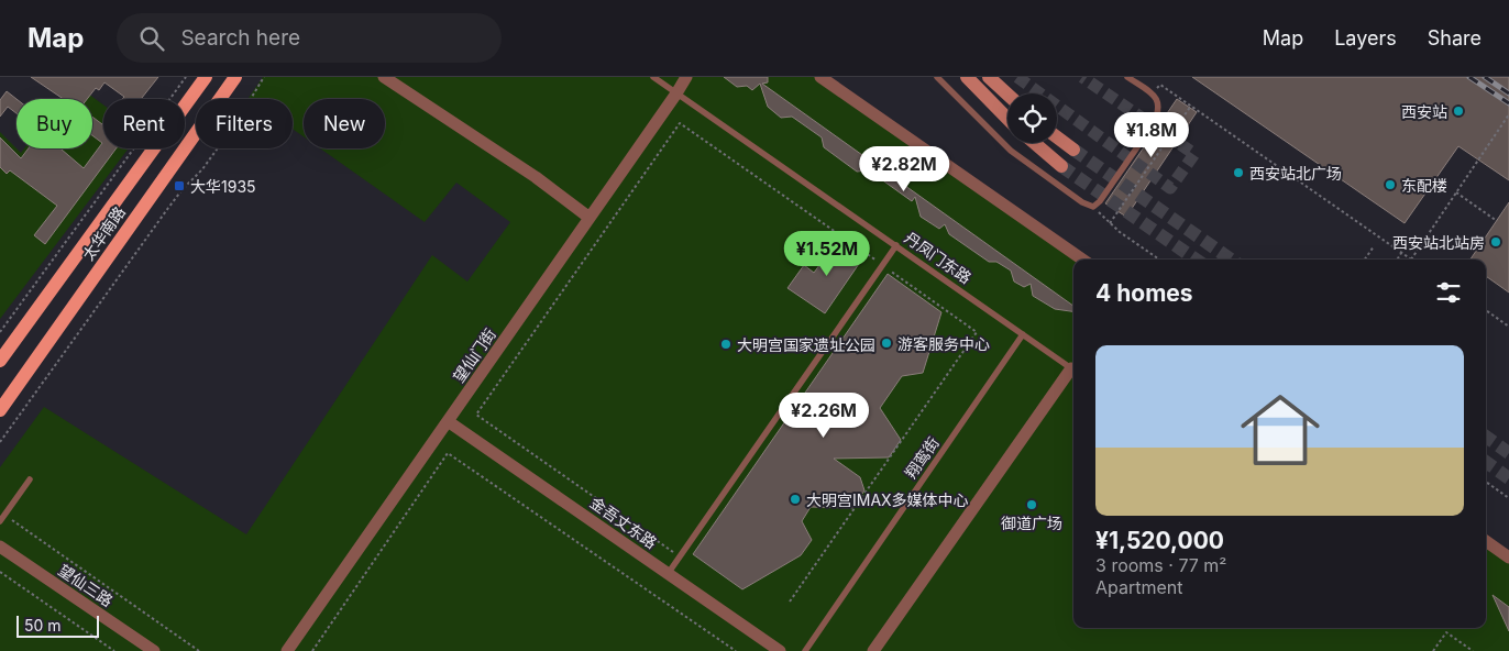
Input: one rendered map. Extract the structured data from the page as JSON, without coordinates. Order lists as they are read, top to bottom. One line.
{"streets":{"main road":["太华南路"],"street":["望仙门街","金吾丈东路","望仙三路"],"lane":["丹凤门东路","翔鸾街"]},"crossings":[["丹凤门东路","望仙门街"],["丹凤门东路","翔鸾街"],["望仙门街","金吾丈东路"]],"places":{"other":["西安站","西安站北广场","东配楼","西安站北站房","游客服务中心","大明宫国家遗址公园","大明宫IMAX多媒体中心","御道广场"],"transit":["大华1935"]},"scale_bar":"50 m","page":{"header":"Map","search":"Search here","nav":["Map","Layers","Share"],"chip":["Buy","Rent","Filters","New"],"price":["¥1.8M","¥2.82M","¥1.52M","¥2.26M"],"heading":"4 homes","list":[{"name":"¥1,520,000","note":"3 rooms · 77 m² · Apartment"}],"scale":"50 m"}}
